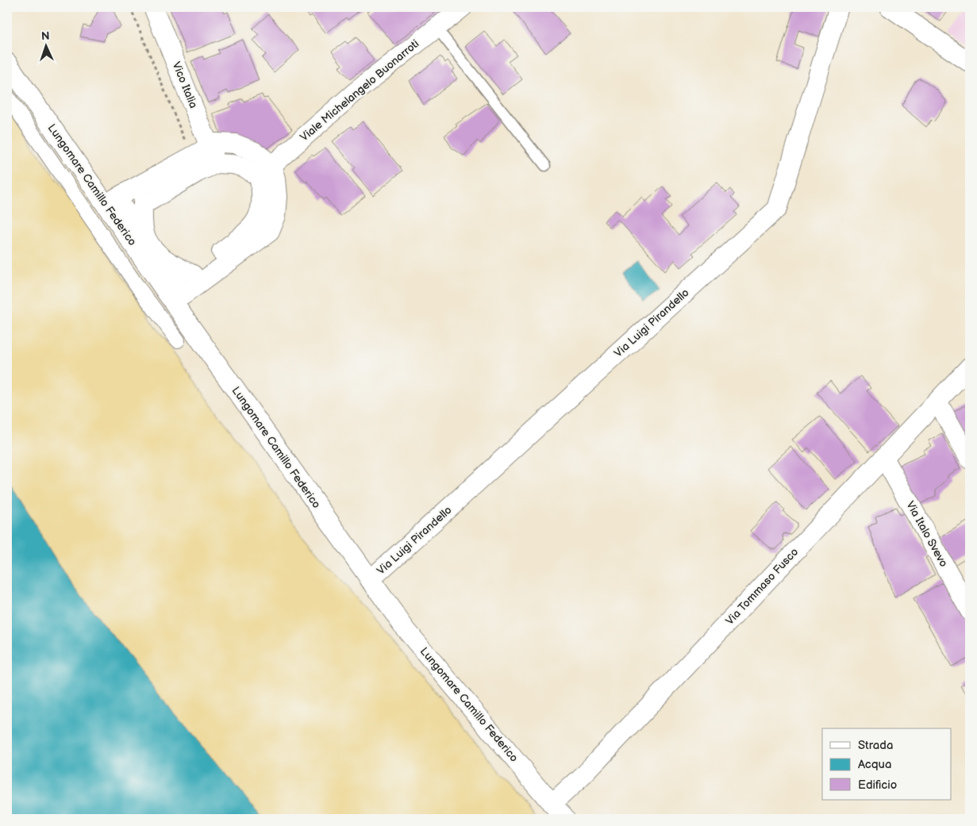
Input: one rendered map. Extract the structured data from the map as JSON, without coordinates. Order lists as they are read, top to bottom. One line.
{"streets":{"street":["Vico Italia","Viale Michelangelo Buonarroti","Lungomare Camillo Federico","Via Luigi Pirandello","Via Italo Svevo","Via Tommaso Fusco"]},"crossings":[["Lungomare Camillo Federico","Via Luigi Pirandello"],["Lungomare Camillo Federico","Via Tommaso Fusco"],["Via Italo Svevo","Via Tommaso Fusco"]],"legend":["Strada","Acqua","Edificio"],"north":"top"}
